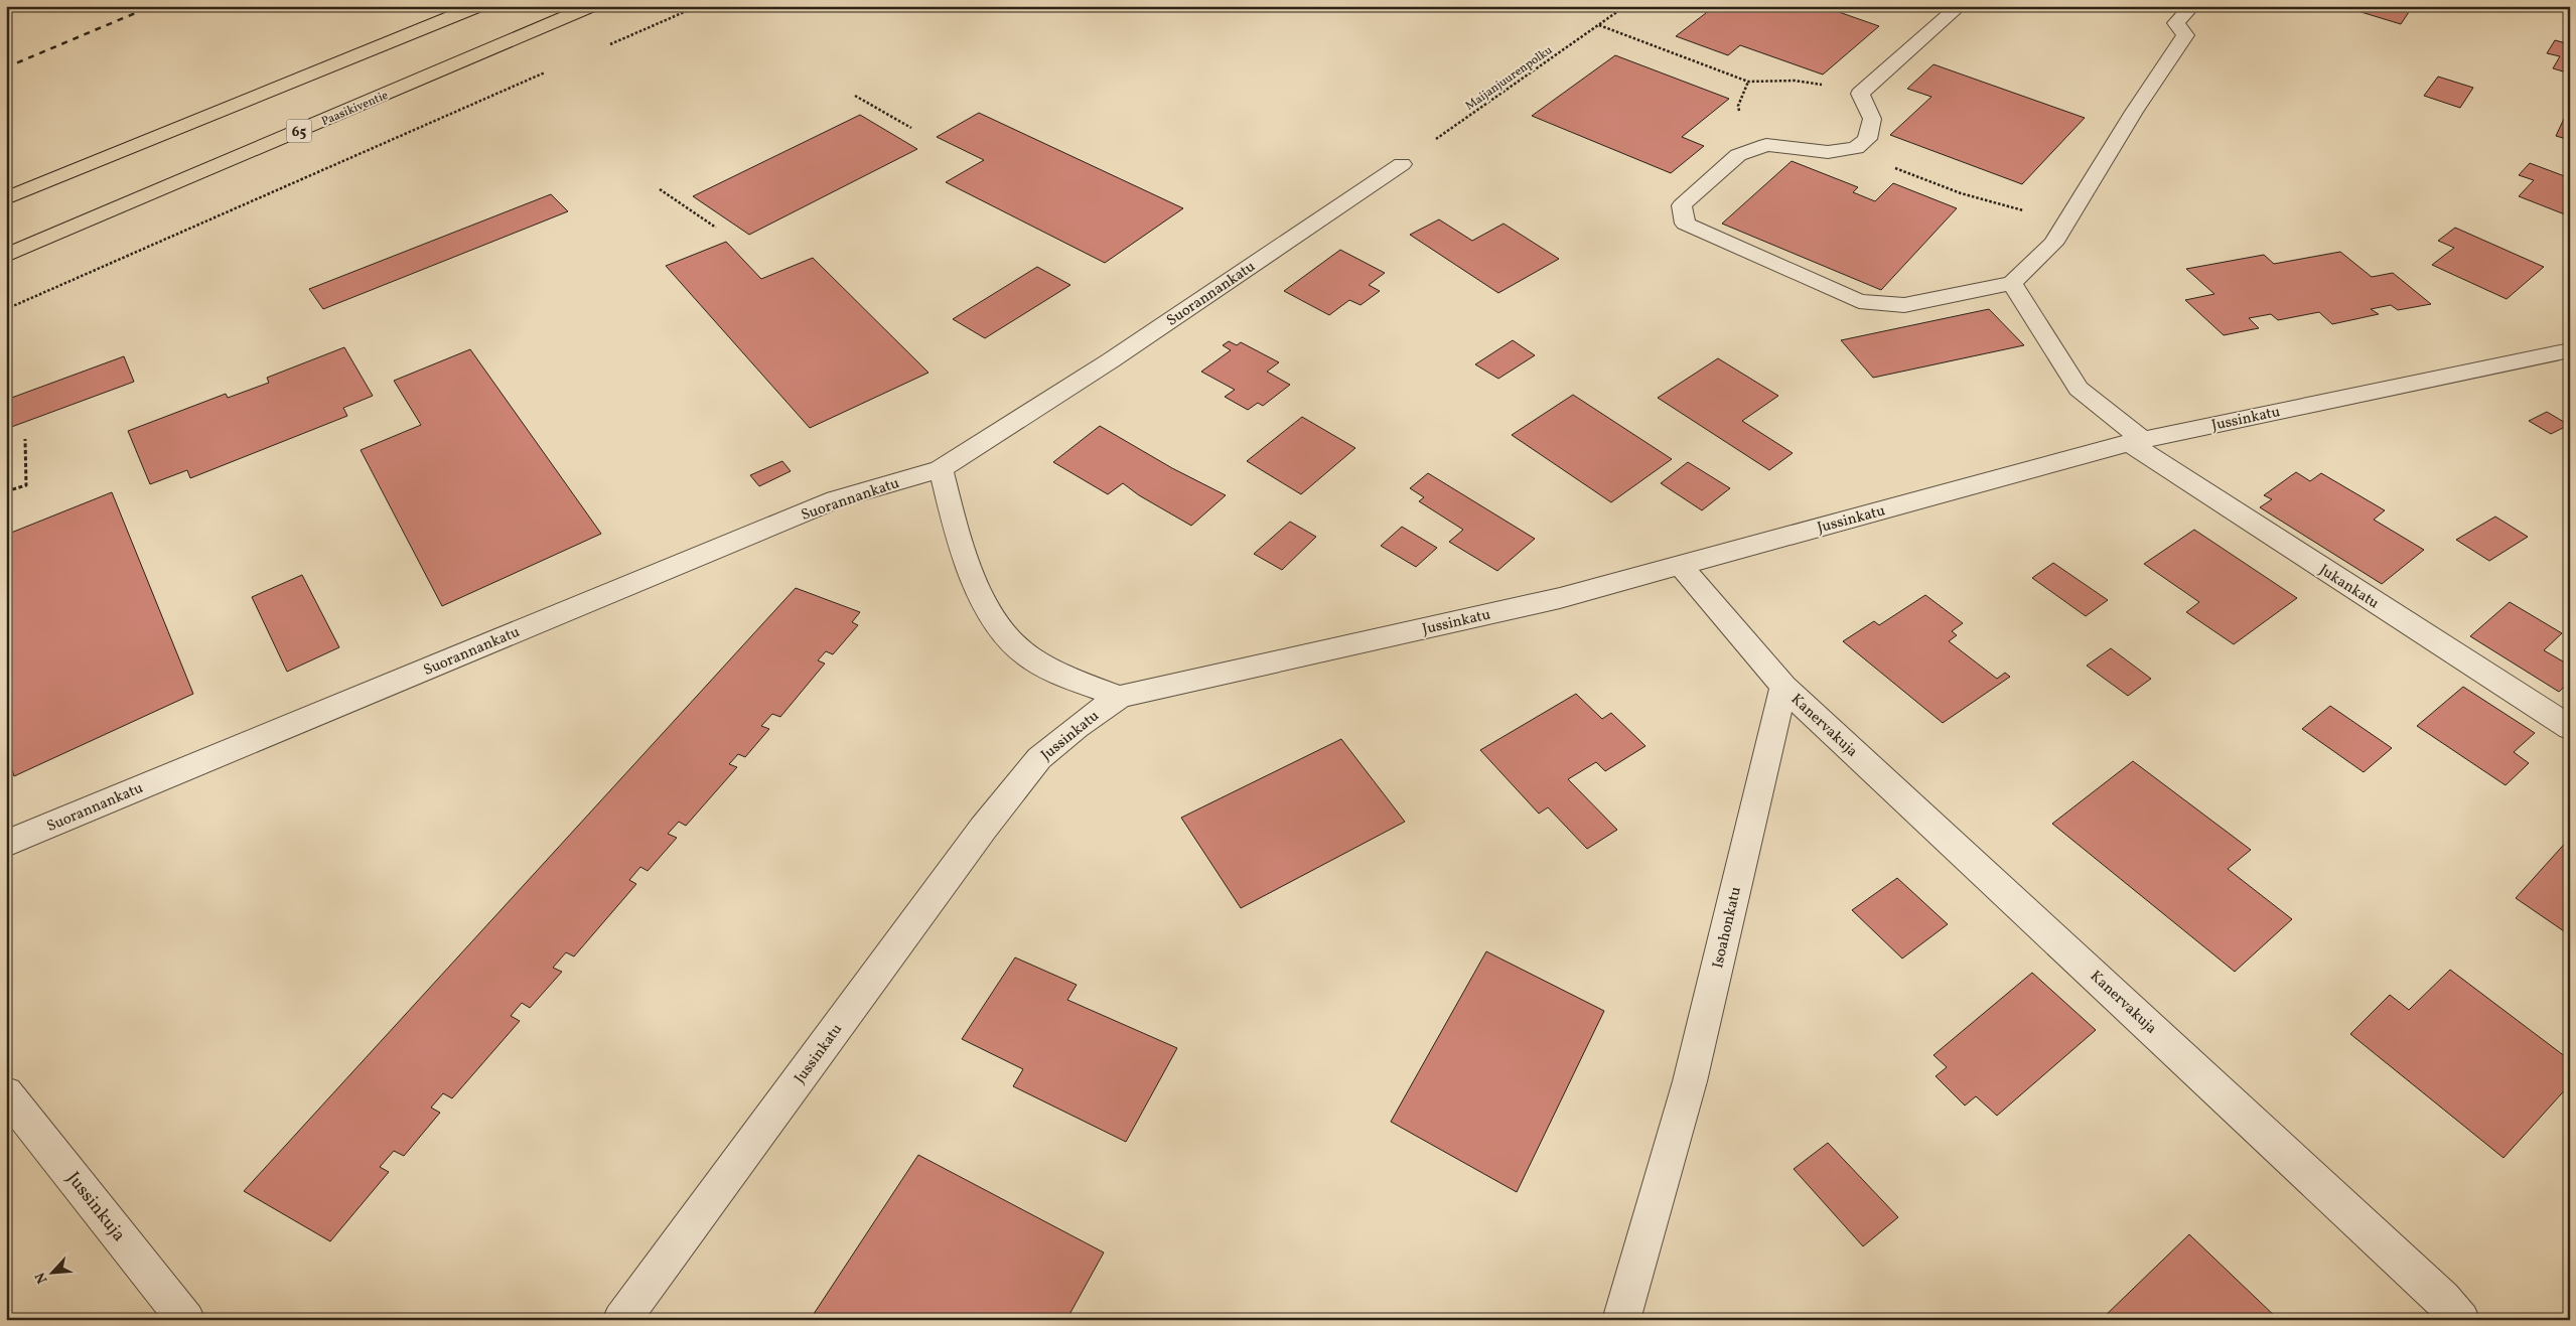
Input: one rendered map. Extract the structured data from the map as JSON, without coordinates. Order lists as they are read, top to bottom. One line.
{"streets":{"highway":["Paasikiventie","65"],"street":["Suorannankatu","Jussinkatu","Jukankatu","Kanervakuja","Isoahonkatu","Jussinkuja"],"path":["Maijanjuurenpolku"]},"crossings":[["Maijanjuurenpolku","Suorannankatu"],["Jussinkatu","Jukankatu"],["Kanervakuja","Isoahonkatu"]],"north":"bottom left"}
